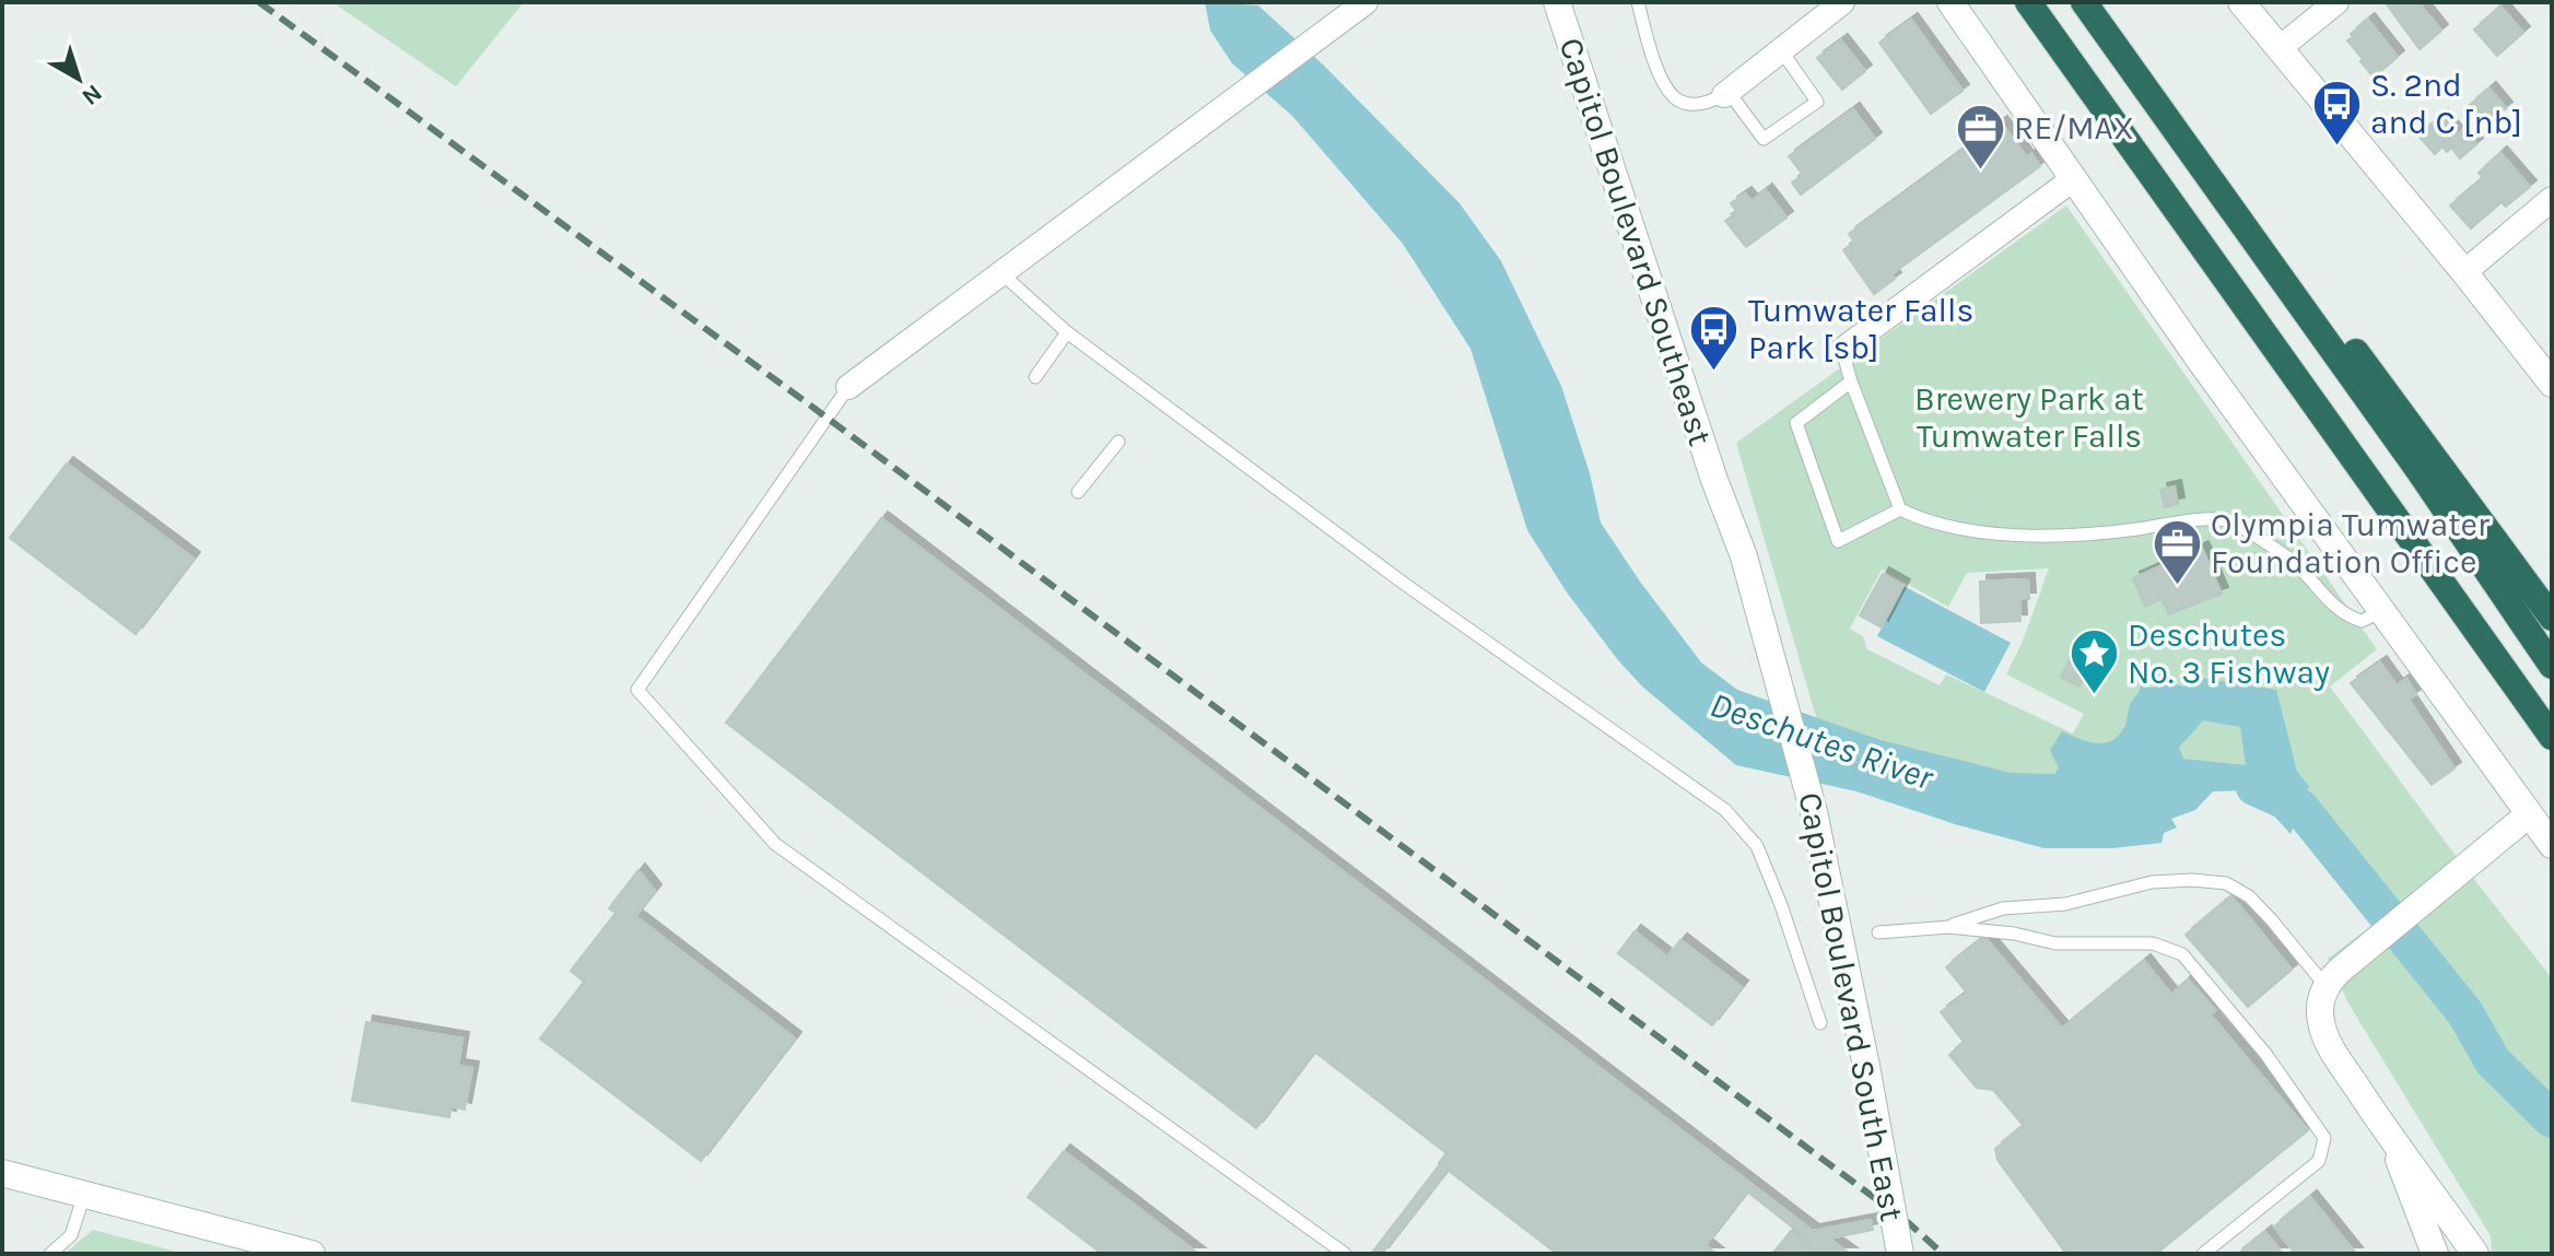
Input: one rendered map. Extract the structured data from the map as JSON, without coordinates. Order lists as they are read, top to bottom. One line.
{"streets":{"main road":["Capitol Boulevard Southeast","Capitol Boulevard South East"]},"crossings":[["Capitol Boulevard Southeast","Capitol Boulevard South East"]],"water":["Deschutes River"],"parks":["Brewery Park at Tumwater Falls"],"places":{"bus stop":["S. 2nd and C [nb]","Tumwater Falls Park [sb]"],"office":["RE/MAX","Olympia Tumwater Foundation Office"],"place":["Deschutes No. 3 Fishway"]},"north":"bottom right"}
